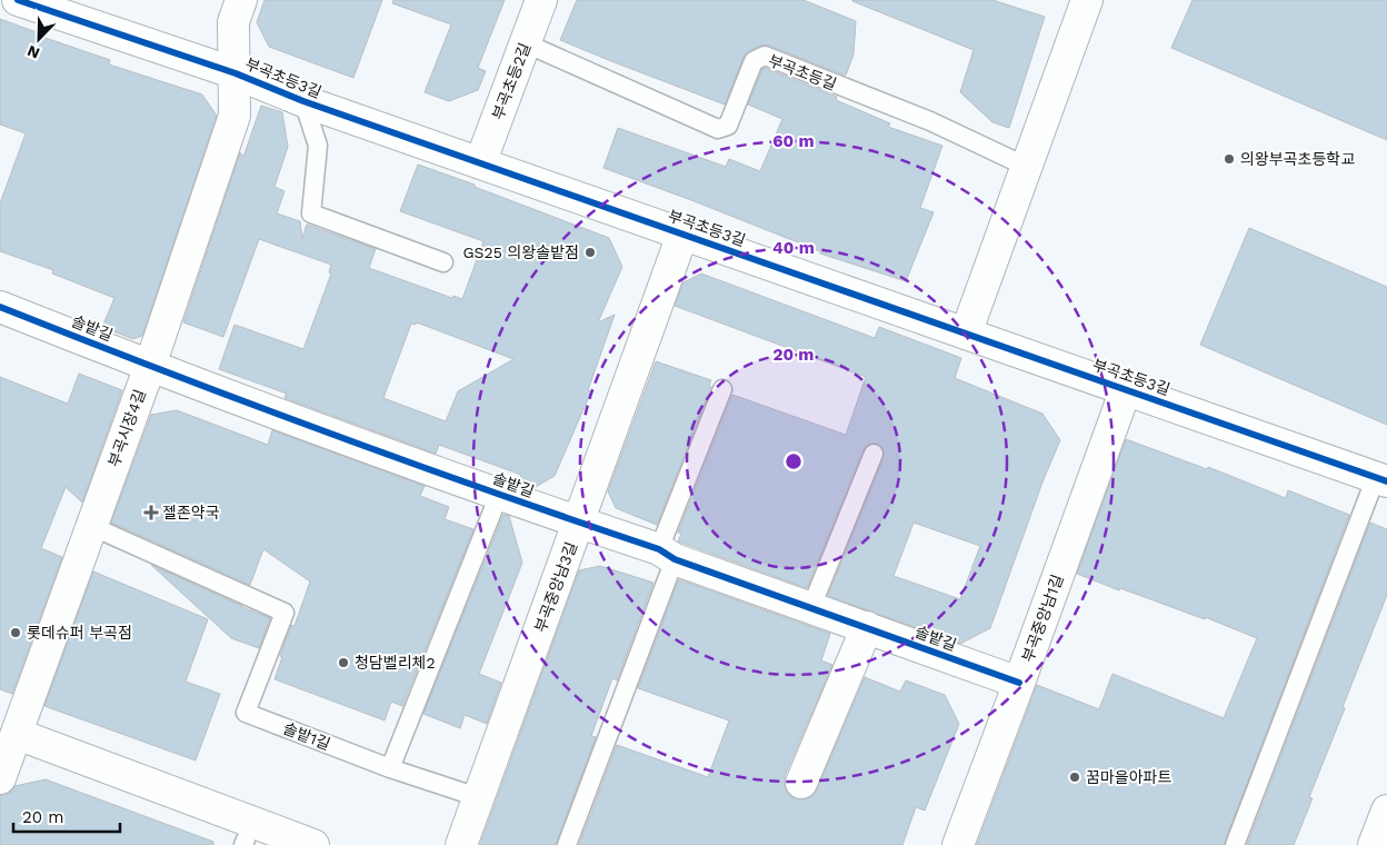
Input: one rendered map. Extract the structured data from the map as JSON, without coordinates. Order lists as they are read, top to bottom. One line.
{"streets":{"street":["부곡초등3길","부곡초등2길","솔밭길","부곡시장4길","부곡중앙남3길","부곡중앙남1길"],"lane":["부곡초등길","솔밭1길"]},"crossings":[["부곡초등길","부곡초등2길"],["부곡초등3길","부곡초등2길"],["부곡초등3길","부곡시장4길"],["부곡초등3길","부곡중앙남3길"],["부곡초등3길","부곡중앙남1길"],["솔밭길","부곡시장4길"],["솔밭길","부곡중앙남3길"],["솔밭길","부곡중앙남1길"],["부곡시장4길","솔밭1길"]],"places":{"other":["의왕부곡초등학교","GS25 의왕솔밭점","롯데슈퍼 부곡점","청담벨리체2","꿈마을아파트"],"health":["젤존약국"]},"scale_bar":"20 m","north":"bottom left","rings":["60 m","40 m","20 m"]}
